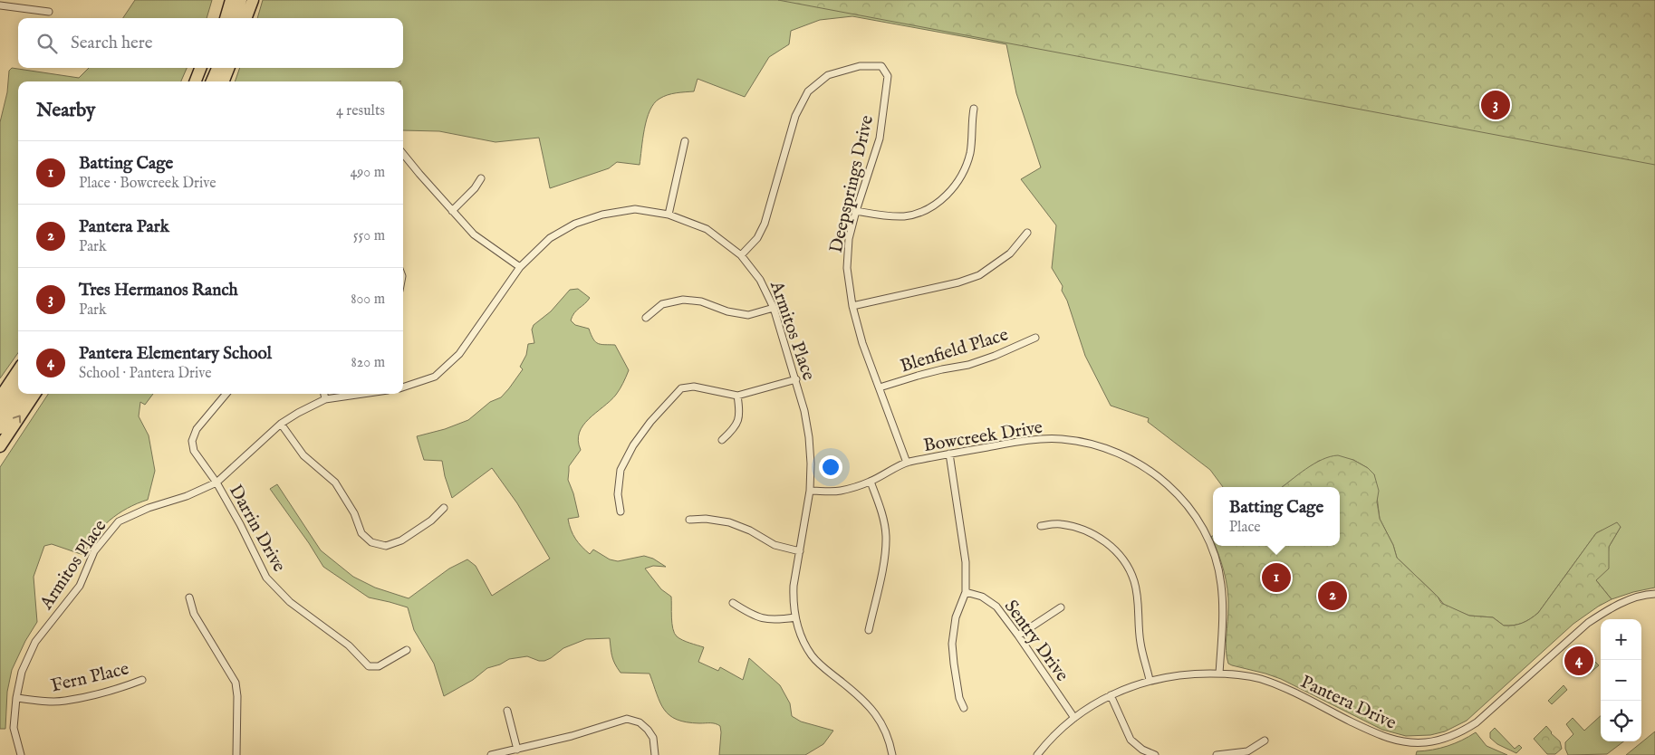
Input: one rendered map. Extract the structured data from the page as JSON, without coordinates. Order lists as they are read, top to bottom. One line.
{"streets":{"street":["Deepsprings Drive","Armitos Place","Blenfield Place","Bowcreek Drive","Darrin Drive","Sentry Drive","Fern Place","Pantera Drive"]},"crossings":[["Deepsprings Drive","Armitos Place"],["Deepsprings Drive","Blenfield Place"],["Deepsprings Drive","Bowcreek Drive"],["Armitos Place","Bowcreek Drive"],["Armitos Place","Darrin Drive"],["Armitos Place","Fern Place"],["Bowcreek Drive","Pantera Drive"],["Sentry Drive","Pantera Drive"]],"page":{"search":"Search here","heading":["Nearby","4 results"],"pins":["3","1","2","4"],"list":[{"mark":"1","name":"Batting Cage","note":"Place · Bowcreek Drive","value":"490 m"},{"mark":"2","name":"Pantera Park","note":"Park","value":"550 m"},{"mark":"3","name":"Tres Hermanos Ranch","note":"Park","value":"800 m"},{"mark":"4","name":"Pantera Elementary School","note":"School · Pantera Drive","value":"820 m"}],"popup":["Batting Cage","Place"],"map_buttons":["+","−"]}}
